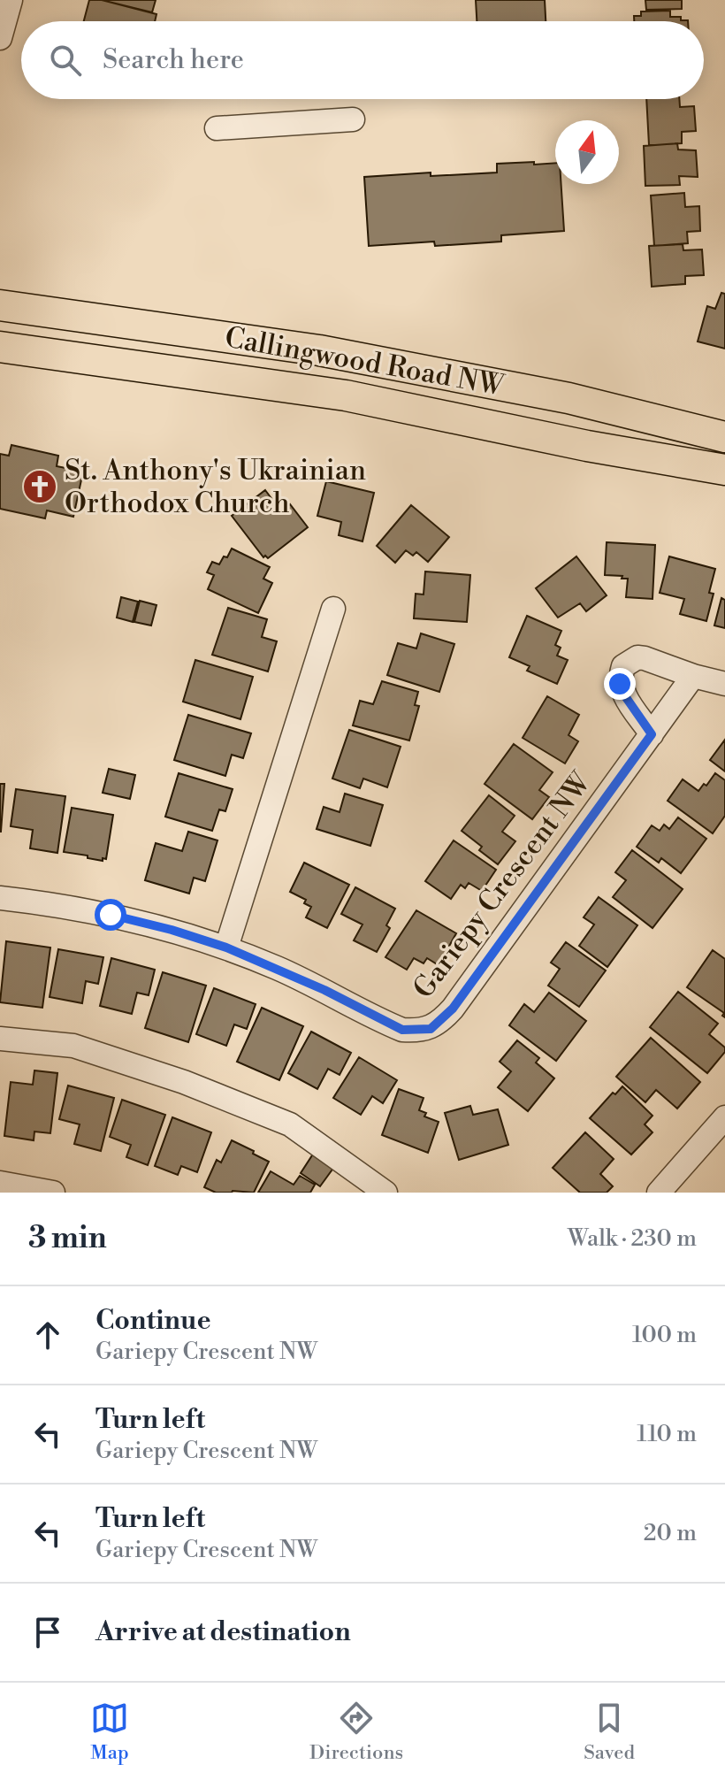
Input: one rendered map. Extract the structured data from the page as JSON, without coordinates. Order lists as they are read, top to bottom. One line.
{"streets":{"main road":["Callingwood Road NW"],"street":["Gariepy Crescent NW"]},"places":{"church":["St. Anthony's Ukrainian Orthodox Church"]},"north":"top","page":{"search":"Search here","heading":["3 min","Walk · 230 m"],"list":[["Continue","Gariepy Crescent NW","100 m"],["Turn left","Gariepy Crescent NW","110 m"],["Turn left","Gariepy Crescent NW","20 m"],"Arrive at destination"],"nav":["Map","Directions","Saved"]}}
